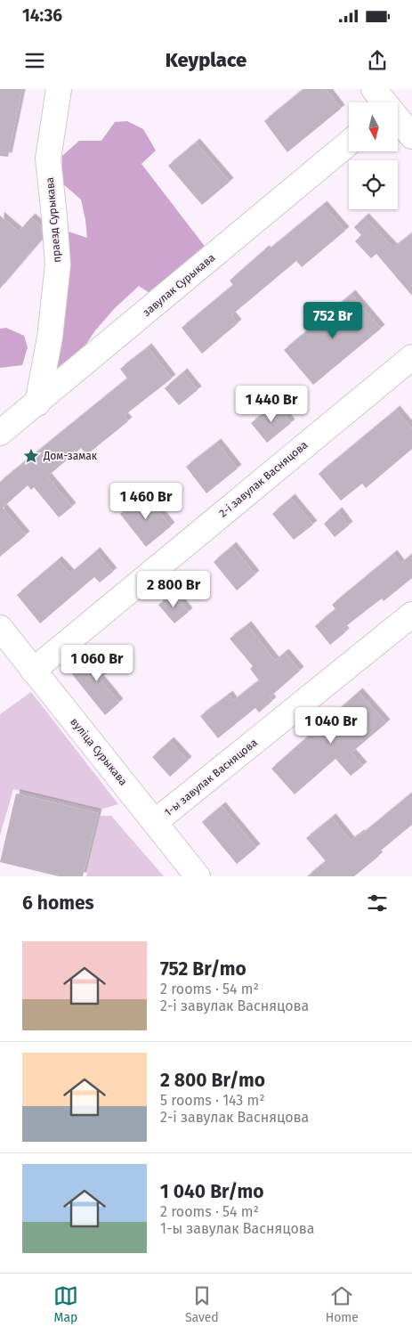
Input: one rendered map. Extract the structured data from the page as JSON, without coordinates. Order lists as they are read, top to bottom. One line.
{"streets":{"street":["праезд Сурыкава","завулак Сурыкава","2-і завулак Васняцова","вуліца Сурыкава","1-ы завулак Васняцова"]},"crossings":[["праезд Сурыкава","завулак Сурыкава"],["2-і завулак Васняцова","вуліца Сурыкава"],["вуліца Сурыкава","1-ы завулак Васняцова"]],"places":{"place":["Дом-замак"]},"north":"bottom","page":{"status":"14:36","header":"Keyplace","price":["752 Br","1 440 Br","1 460 Br","2 800 Br","1 060 Br","1 040 Br"],"heading":"6 homes","list":[{"name":"752 Br/mo","note":"2 rooms · 54 m² · 2-і завулак Васняцова"},{"name":"2 800 Br/mo","note":"5 rooms · 143 m² · 2-і завулак Васняцова"},{"name":"1 040 Br/mo","note":"2 rooms · 54 m² · 1-ы завулак Васняцова"}],"tabs":["Map","Saved","Home"]}}
